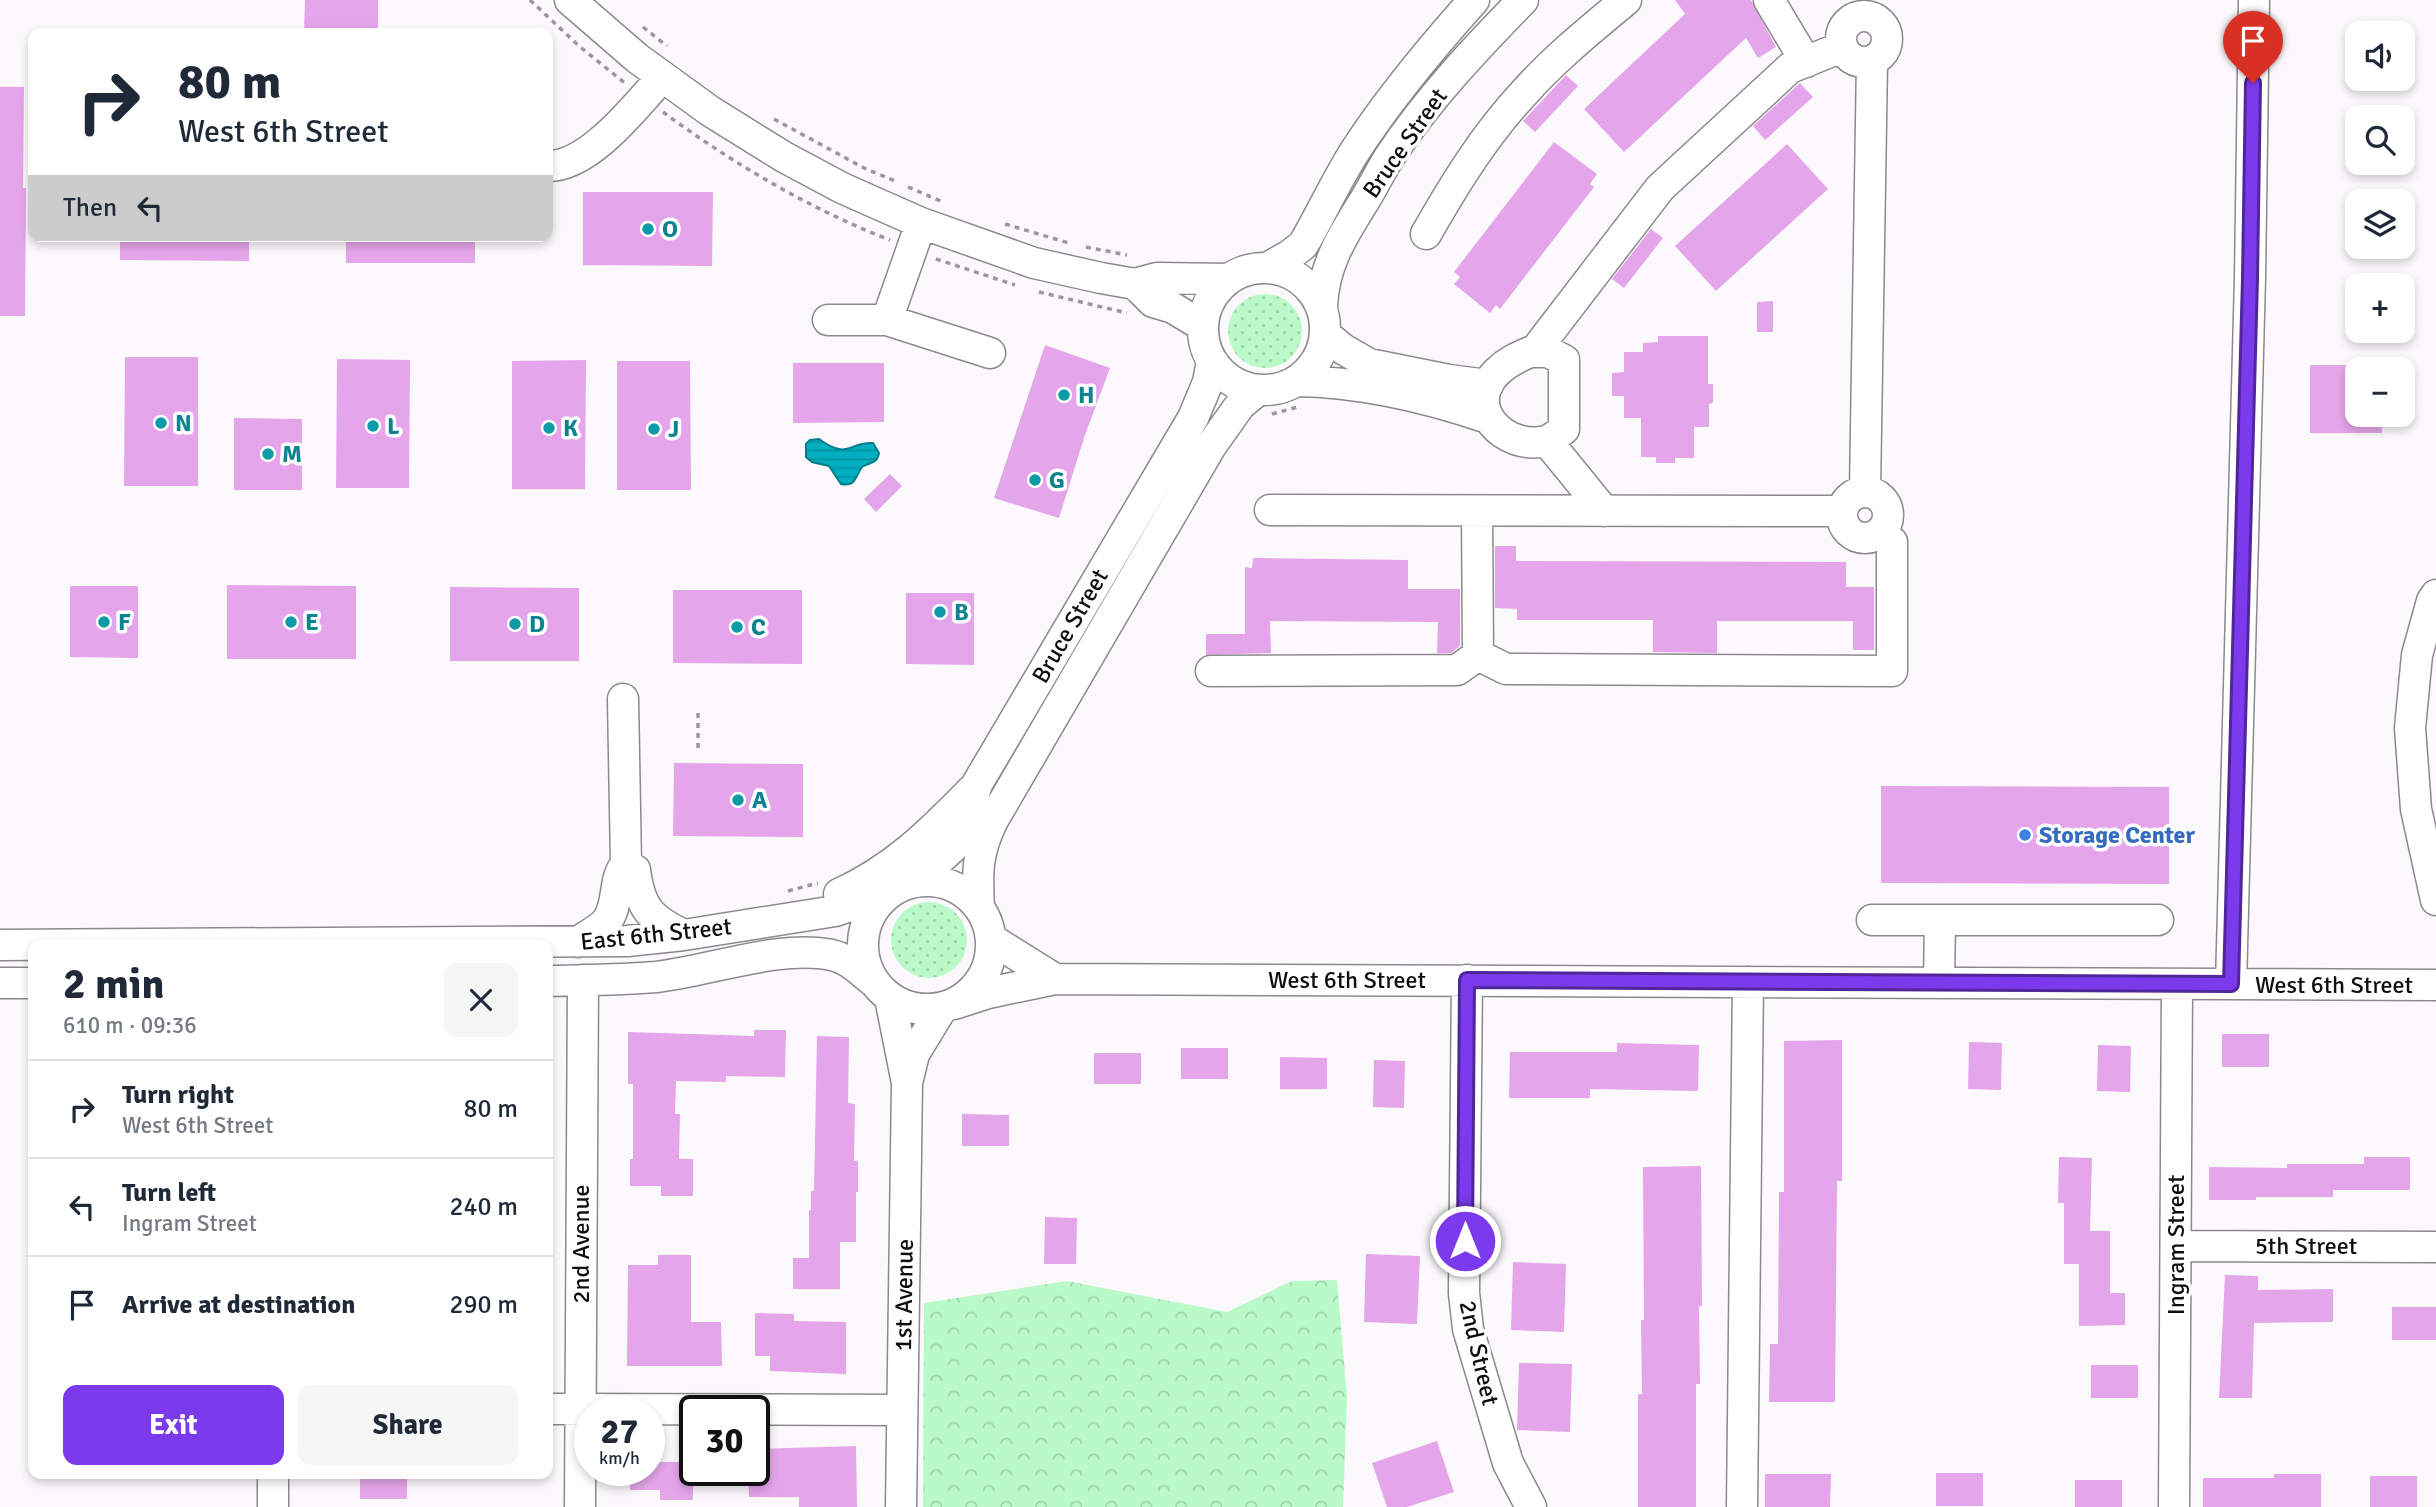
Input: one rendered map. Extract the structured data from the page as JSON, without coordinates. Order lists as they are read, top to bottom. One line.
{"streets":{"street":["Bruce Street","East 6th Street","West 6th Street","2nd Avenue","Ingram Street","5th Street","1st Avenue","2nd Street"]},"crossings":[["Bruce Street","East 6th Street"],["Bruce Street","West 6th Street"],["Bruce Street","1st Avenue"],["East 6th Street","West 6th Street"],["East 6th Street","2nd Avenue"],["East 6th Street","1st Avenue"],["West 6th Street","Ingram Street"],["West 6th Street","1st Avenue"],["West 6th Street","2nd Street"],["Ingram Street","5th Street"]],"places":["O","H","N","L","K","J","M","G","B","F","E","D","C","A","Storage Center"],"page":{"map_buttons":["+","−"],"turn":["80 m","West 6th Street"],"then":"Then","heading":["2 min","610 m · 09:36"],"list":[{"name":"Turn right","note":"West 6th Street","value":"80 m"},{"name":"Turn left","note":"Ingram Street","value":"240 m"},{"name":"Arrive at destination","value":"290 m"}],"buttons":["Exit","Share"],"speed":"27 km/h","limit":"30"}}
